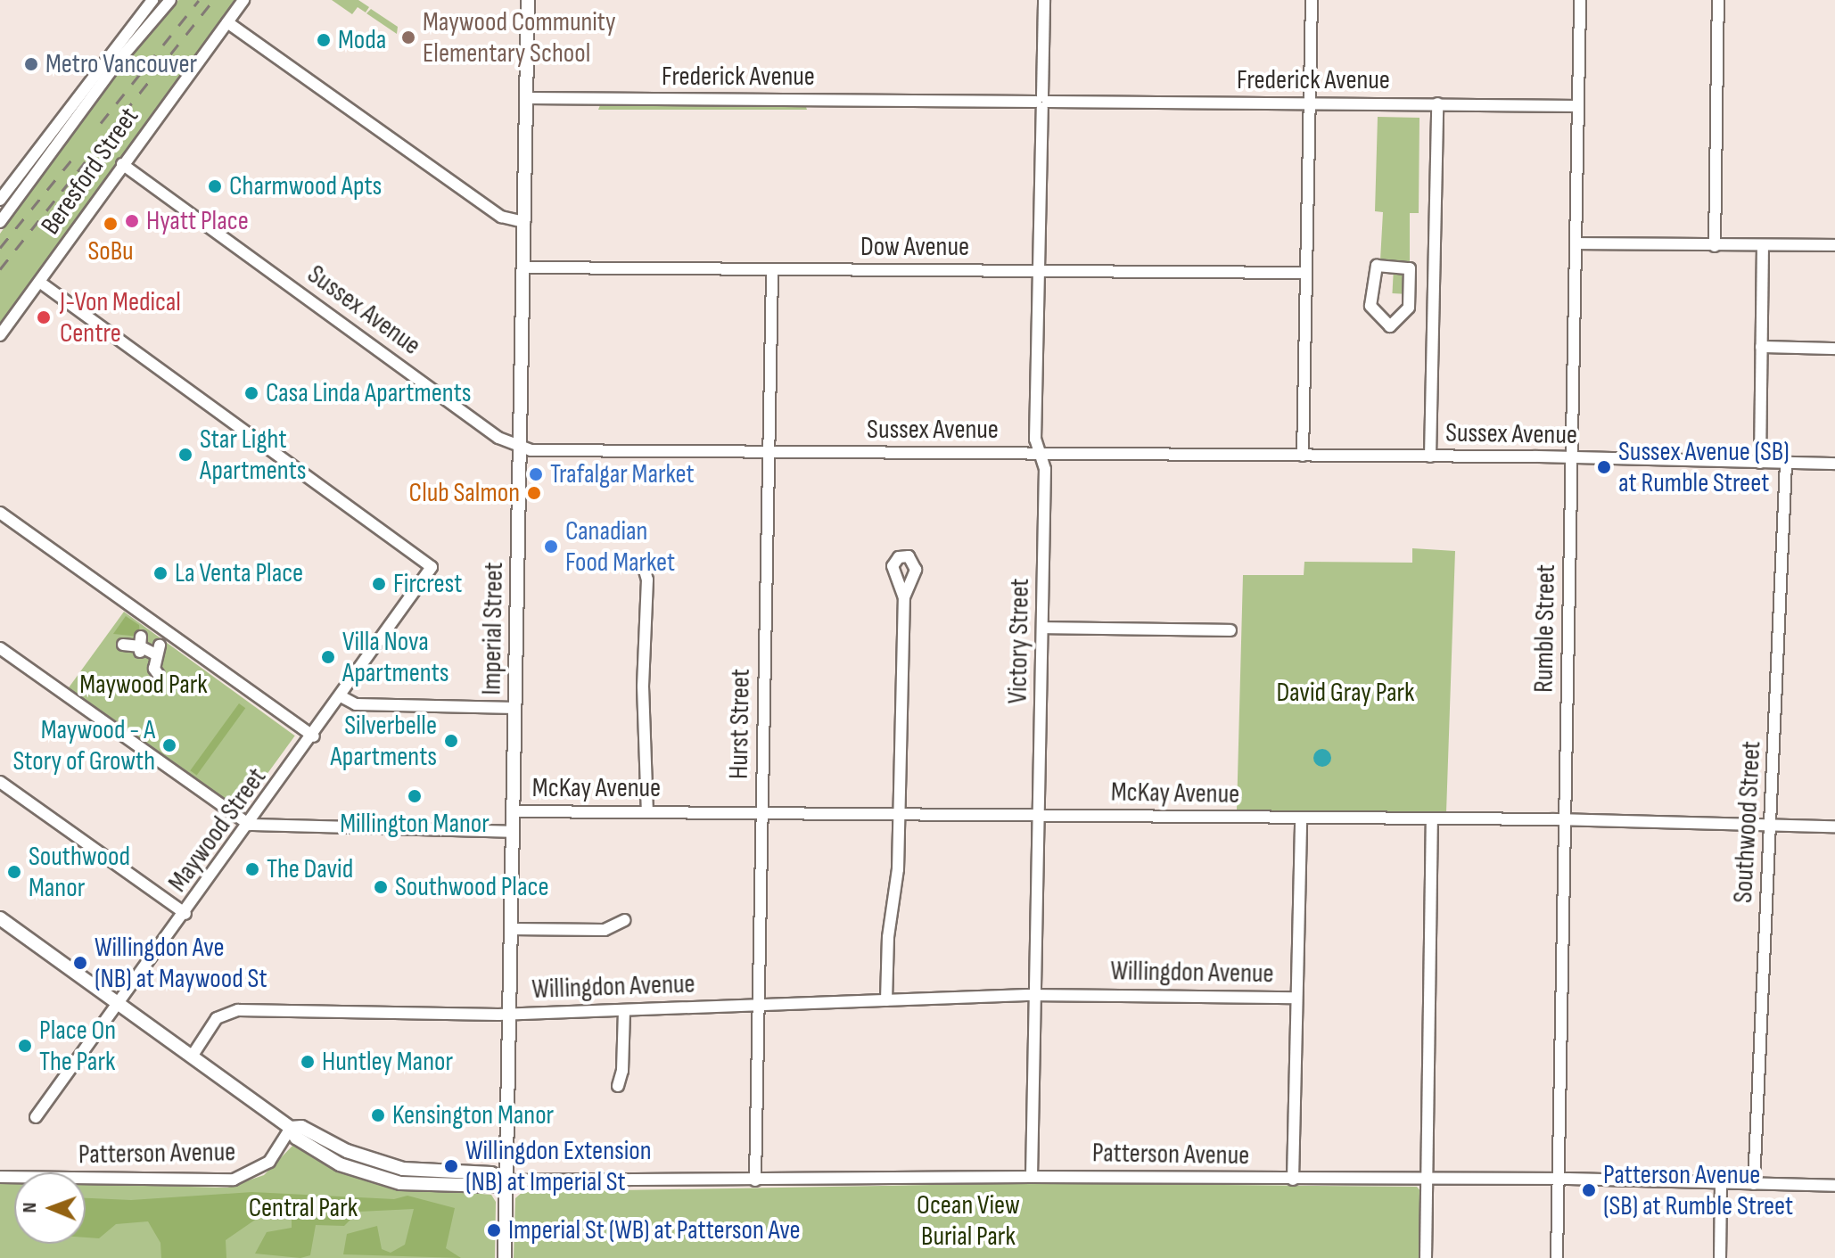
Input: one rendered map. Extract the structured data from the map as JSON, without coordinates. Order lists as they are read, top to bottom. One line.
{"streets":{"main road":["Imperial Street"],"street":["Frederick Avenue","Beresford Street","Dow Avenue","Sussex Avenue","Rumble Street","Victory Street","Hurst Street","McKay Avenue","Southwood Street","Maywood Street","Willingdon Avenue","Patterson Avenue"]},"crossings":[["Frederick Avenue","Imperial Street"],["Frederick Avenue","Rumble Street"],["Frederick Avenue","Victory Street"],["Beresford Street","Sussex Avenue"],["Beresford Street","Maywood Street"],["Dow Avenue","Imperial Street"],["Dow Avenue","Victory Street"],["Dow Avenue","Hurst Street"],["Sussex Avenue","Imperial Street"],["Sussex Avenue","Rumble Street"],["Sussex Avenue","Victory Street"],["Sussex Avenue","Hurst Street"],["Sussex Avenue","Southwood Street"],["Imperial Street","McKay Avenue"],["Imperial Street","Willingdon Avenue"],["Imperial Street","Patterson Avenue"],["Rumble Street","McKay Avenue"],["Rumble Street","Patterson Avenue"],["Victory Street","McKay Avenue"],["Victory Street","Willingdon Avenue"],["Victory Street","Patterson Avenue"],["Hurst Street","McKay Avenue"],["Hurst Street","Willingdon Avenue"],["Hurst Street","Patterson Avenue"],["McKay Avenue","Southwood Street"],["McKay Avenue","Maywood Street"],["Southwood Street","Patterson Avenue"]],"parks":["Maywood Park","David Gray Park","Ocean View Burial Park","Central Park"],"places":["Maywood Community Elementary School","Moda","Metro Vancouver","Charmwood Apts","Hyatt Place","SoBu","J-Von Medical Centre","Casa Linda Apartments","Star Light Apartments","Sussex Avenue (SB) at Rumble Street","Trafalgar Market","Club Salmon","Canadian Food Market","La Venta Place","Fircrest","Villa Nova Apartments","Silverbelle Apartments","Maywood - A Story of Growth","Millington Manor","The David","Southwood Manor","Southwood Place","Willingdon Ave (NB) at Maywood St","Place On The Park","Huntley Manor","Kensington Manor","Willingdon Extension (NB) at Imperial St","Patterson Avenue (SB) at Rumble Street","Imperial St (WB) at Patterson Ave"],"north":"left"}
